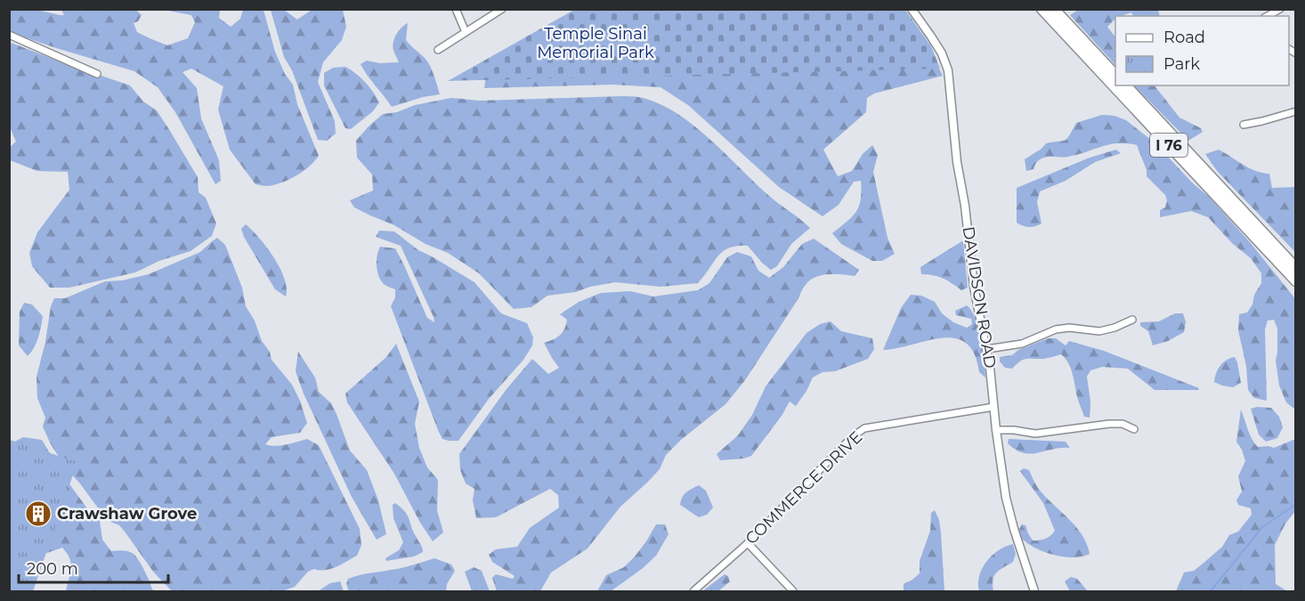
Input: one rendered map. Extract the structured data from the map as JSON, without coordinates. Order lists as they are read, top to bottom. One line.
{"streets":{"highway":["I 76"],"street":["DAVIDSON ROAD","COMMERCE DRIVE"]},"crossings":[["DAVIDSON ROAD","COMMERCE DRIVE"]],"parks":["Temple Sinai Memorial Park"],"places":{"building":["Crawshaw Grove"]},"legend":["Road","Park"],"scale_bar":"200 m"}
